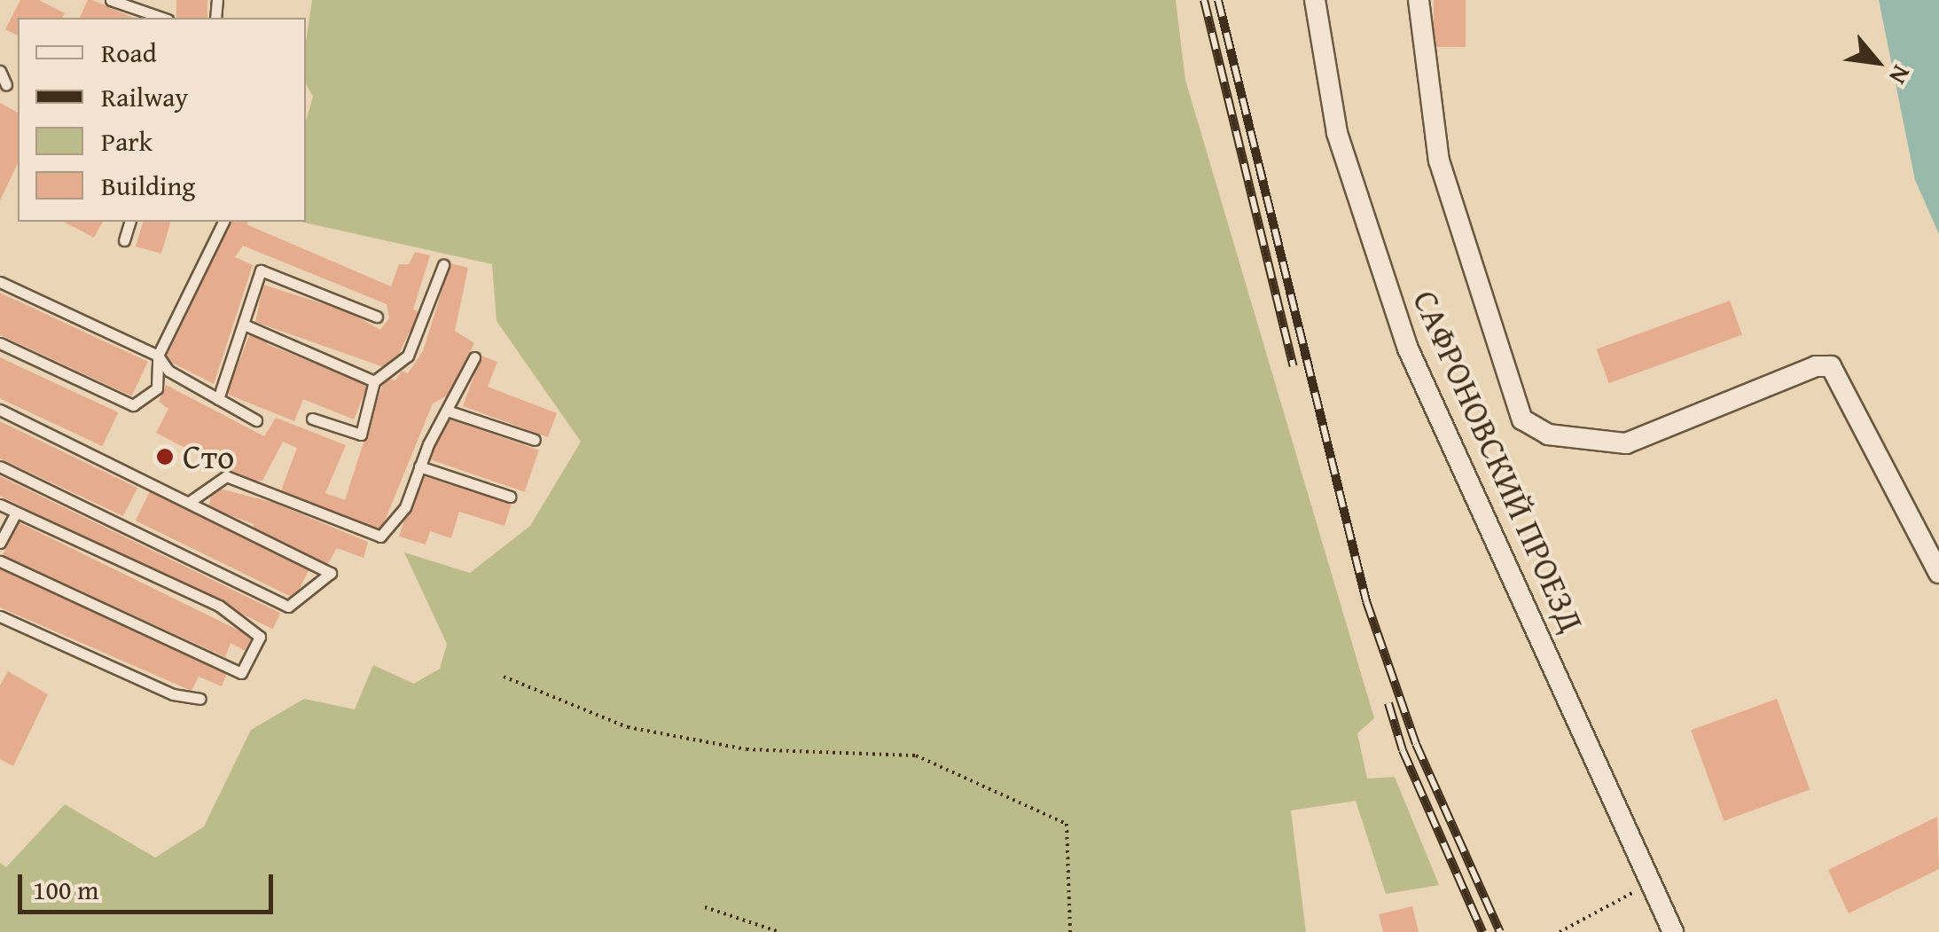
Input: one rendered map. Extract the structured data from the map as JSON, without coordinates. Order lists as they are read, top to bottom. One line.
{"streets":{"street":["САФРОНОВСКИЙ ПРОЕЗД"]},"places":["Сто"],"legend":["Road","Railway","Park","Building"],"scale_bar":"100 m","north":"bottom right"}
